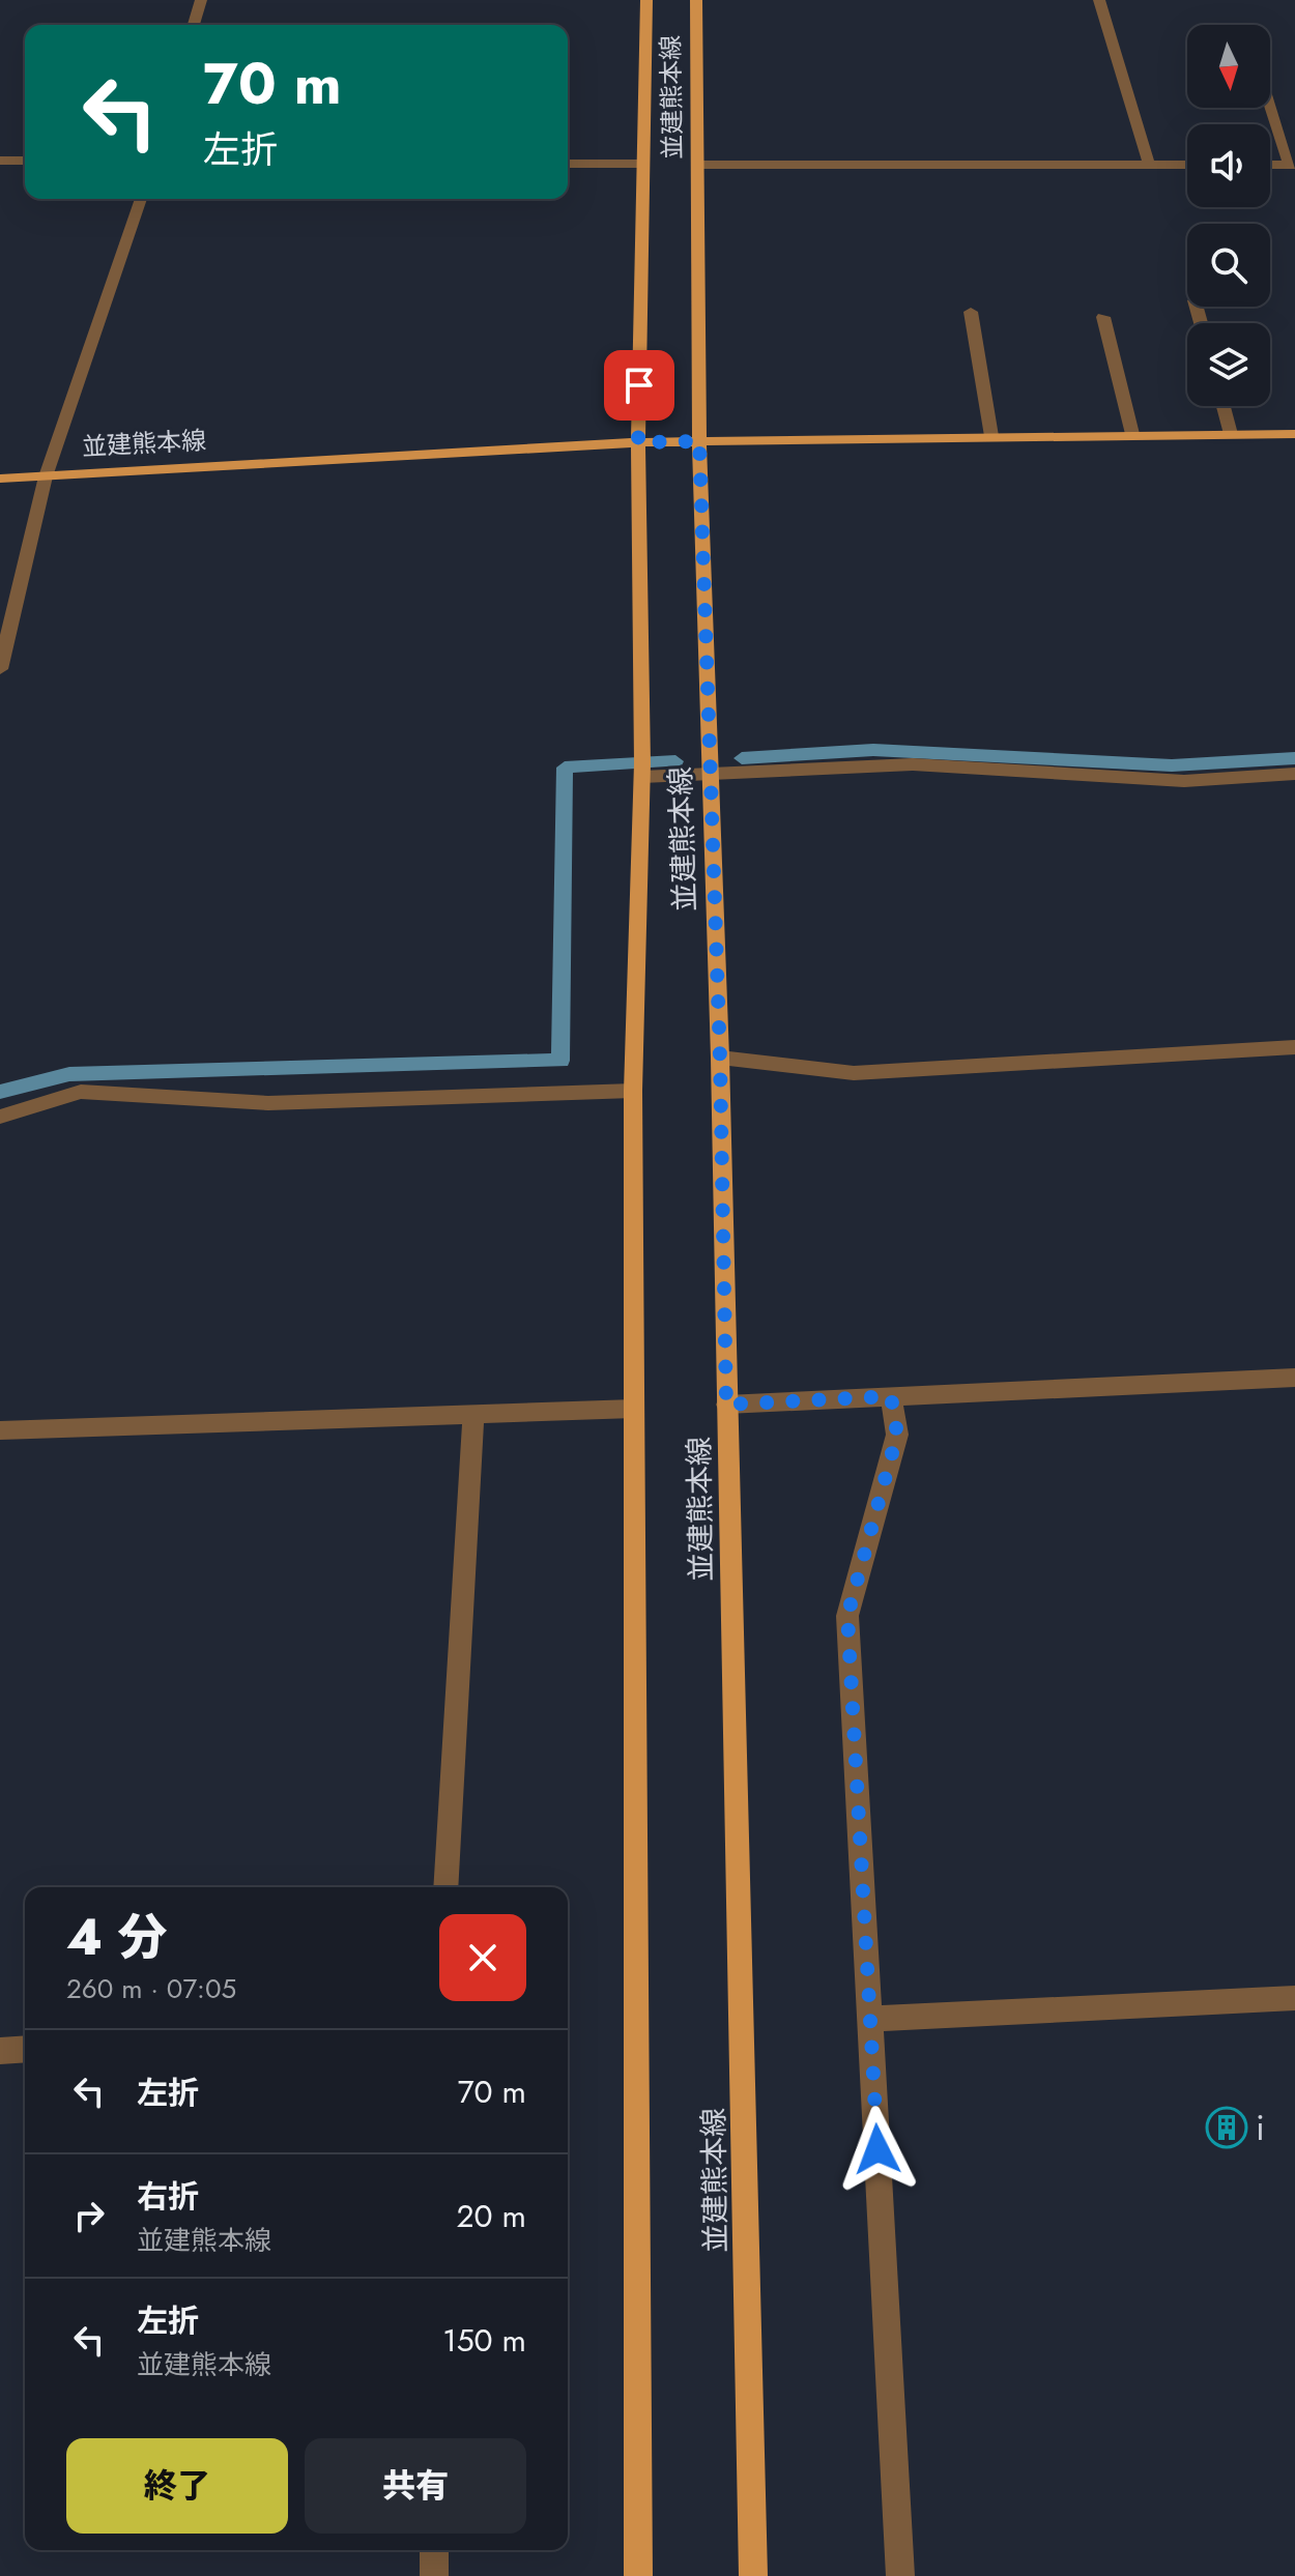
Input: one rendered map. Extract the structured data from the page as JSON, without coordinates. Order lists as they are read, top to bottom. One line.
{"streets":{"main road":["並建熊本線"]},"places":{"building":["i"]},"north":"bottom","page":{"turn":["70 m","左折"],"heading":["4 分","260 m · 07:05"],"list":[{"name":"左折","value":"70 m"},{"name":"右折","note":"並建熊本線","value":"20 m"},{"name":"左折","note":"並建熊本線","value":"150 m"}],"buttons":["終了","共有"]}}
